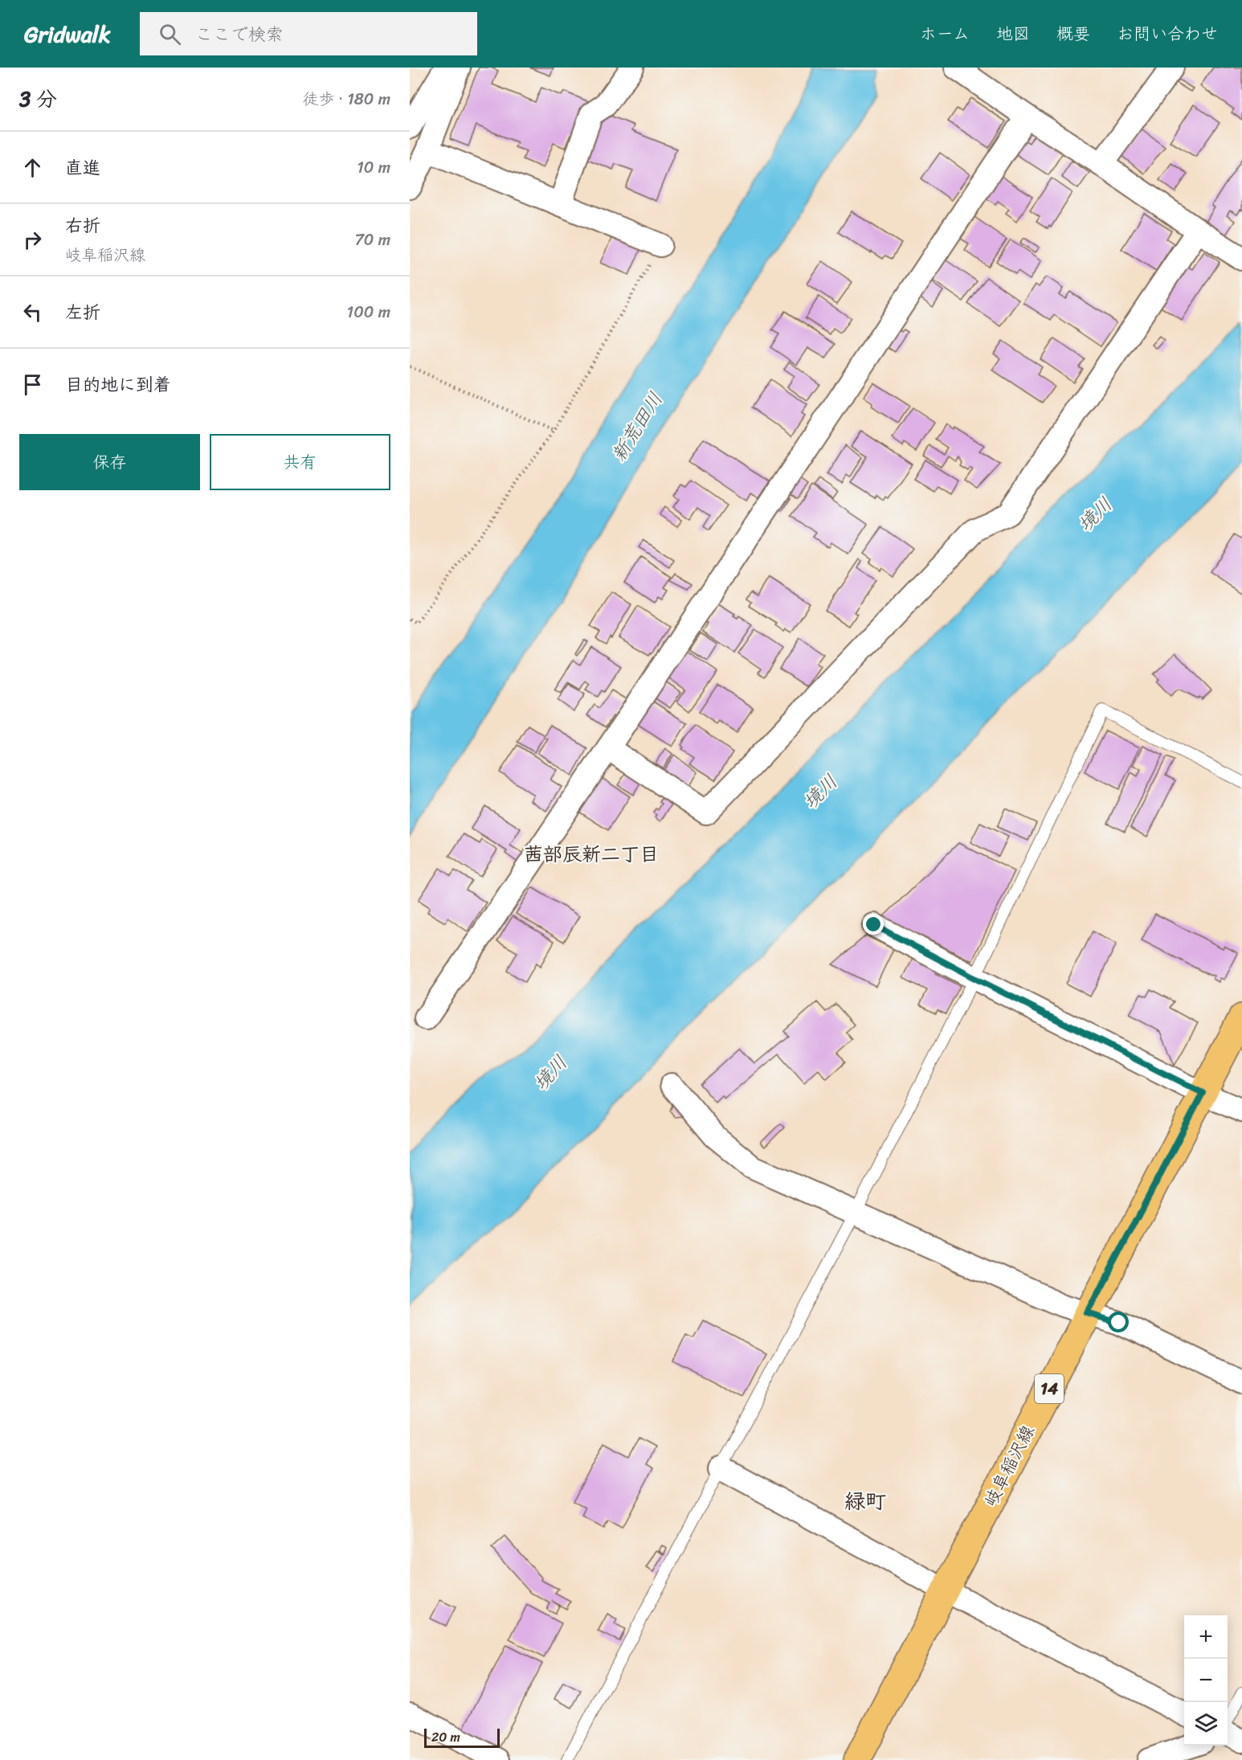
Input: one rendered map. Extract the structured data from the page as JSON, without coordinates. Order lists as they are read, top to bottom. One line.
{"streets":{"main road":["14","岐阜稲沢線"]},"districts":["茜部辰新二丁目","緑町"],"water":["新荒田川","境川"],"scale_bar":"20 m","page":{"header":"Gridwalk","search":"ここで検索","nav":["ホーム","地図","概要","お問い合わせ"],"heading":["3 分","徒歩 · 180 m"],"list":[["直進","10 m"],["右折","岐阜稲沢線","70 m"],["左折","100 m"],"目的地に到着"],"buttons":["保存","共有"],"map_buttons":["+","−"],"scale":"20 m"}}
